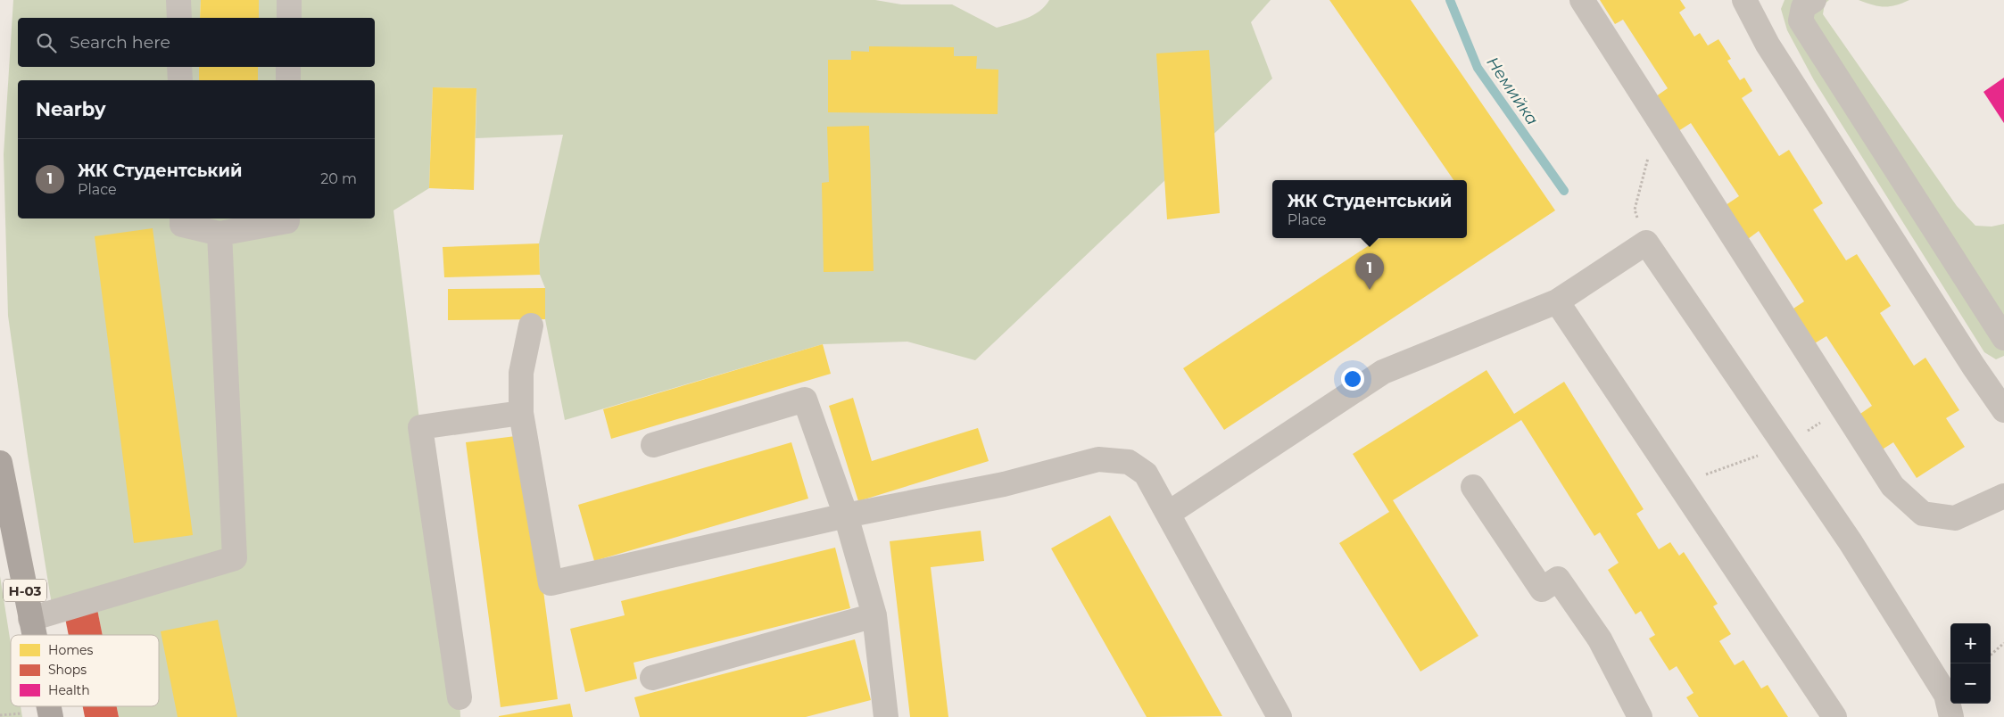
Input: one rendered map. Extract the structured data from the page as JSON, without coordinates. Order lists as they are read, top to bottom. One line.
{"streets":{"main road":["Н-03"]},"water":["Немийка"],"legend":["Homes","Shops","Health"],"page":{"search":"Search here","heading":"Nearby","list":[{"mark":"1","name":"ЖК Студентський","note":"Place","value":"20 m"}],"popup":["ЖК Студентський","Place"],"pins":"1","map_buttons":["+","−"]}}
